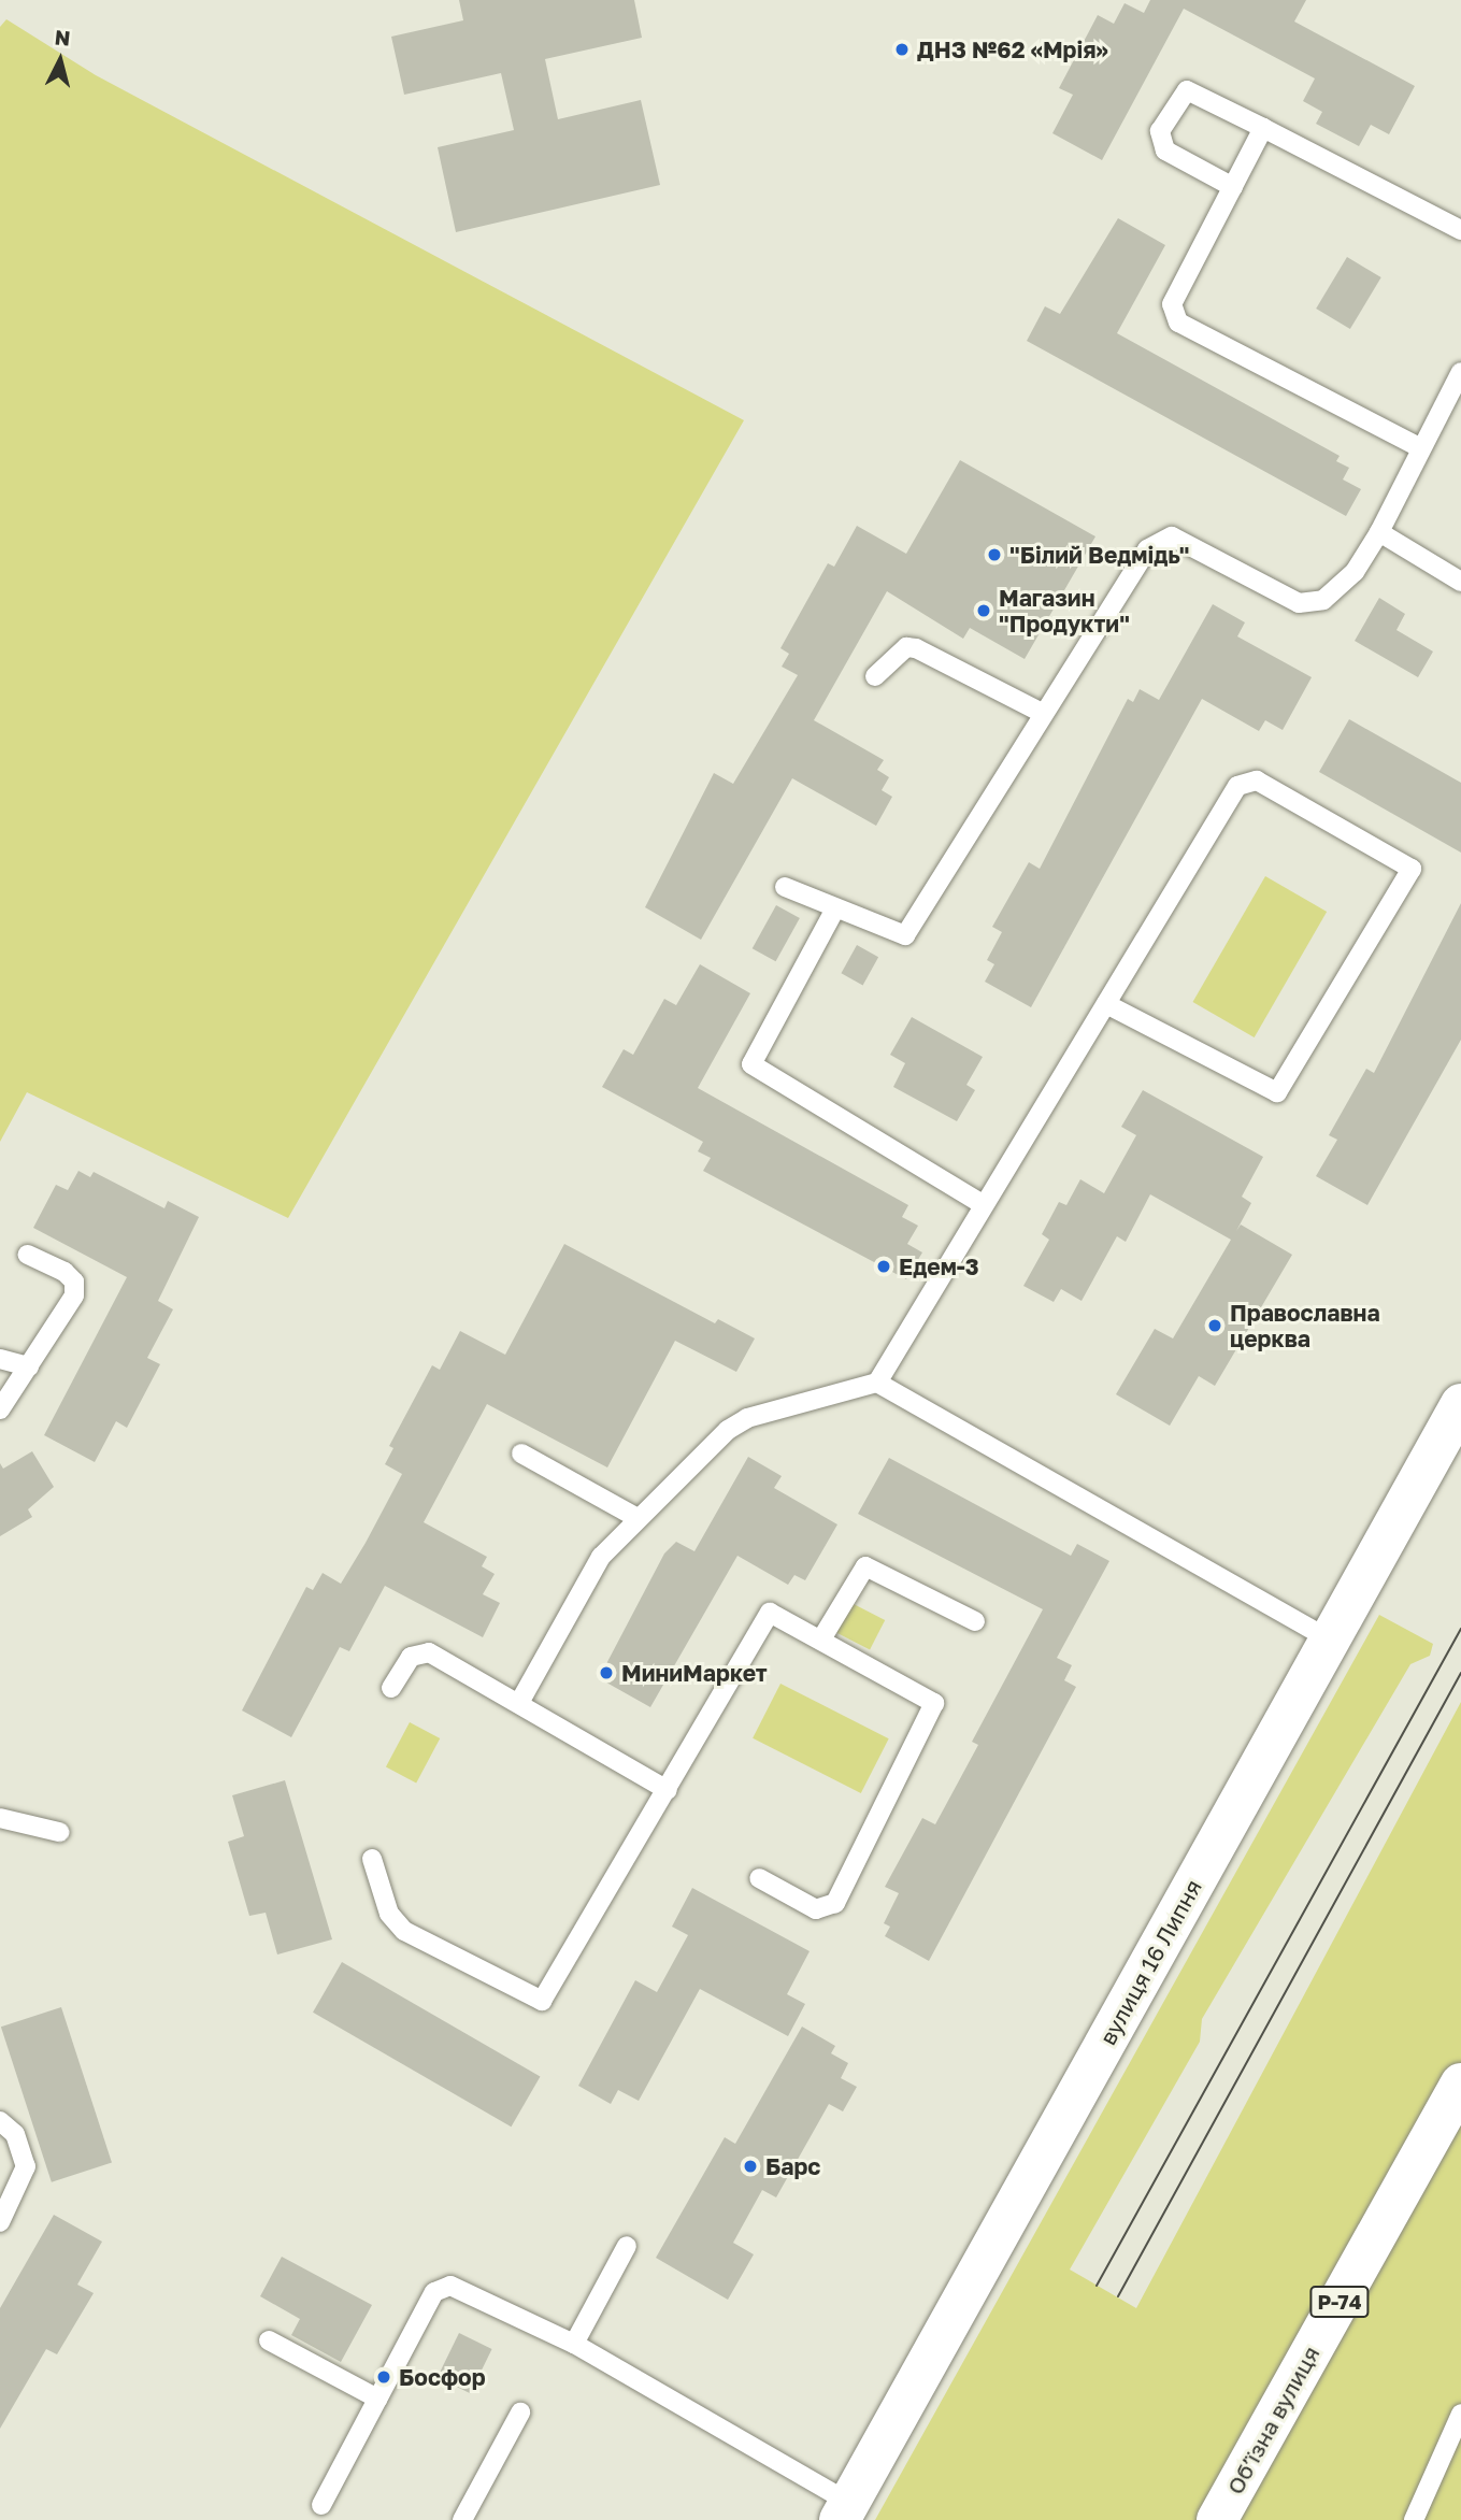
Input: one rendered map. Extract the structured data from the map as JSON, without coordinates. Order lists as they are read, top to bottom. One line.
{"streets":{"street":["вулиця 16 Липня","Р-74","Обʼїзна вулиця"]},"places":["ДНЗ №62 «Мрія»","\"Білий Ведмідь\"","Магазин \"Продукти\"","Едем-3","Православна церква","МиниМаркет","Барс","Босфор"],"north":"top"}
